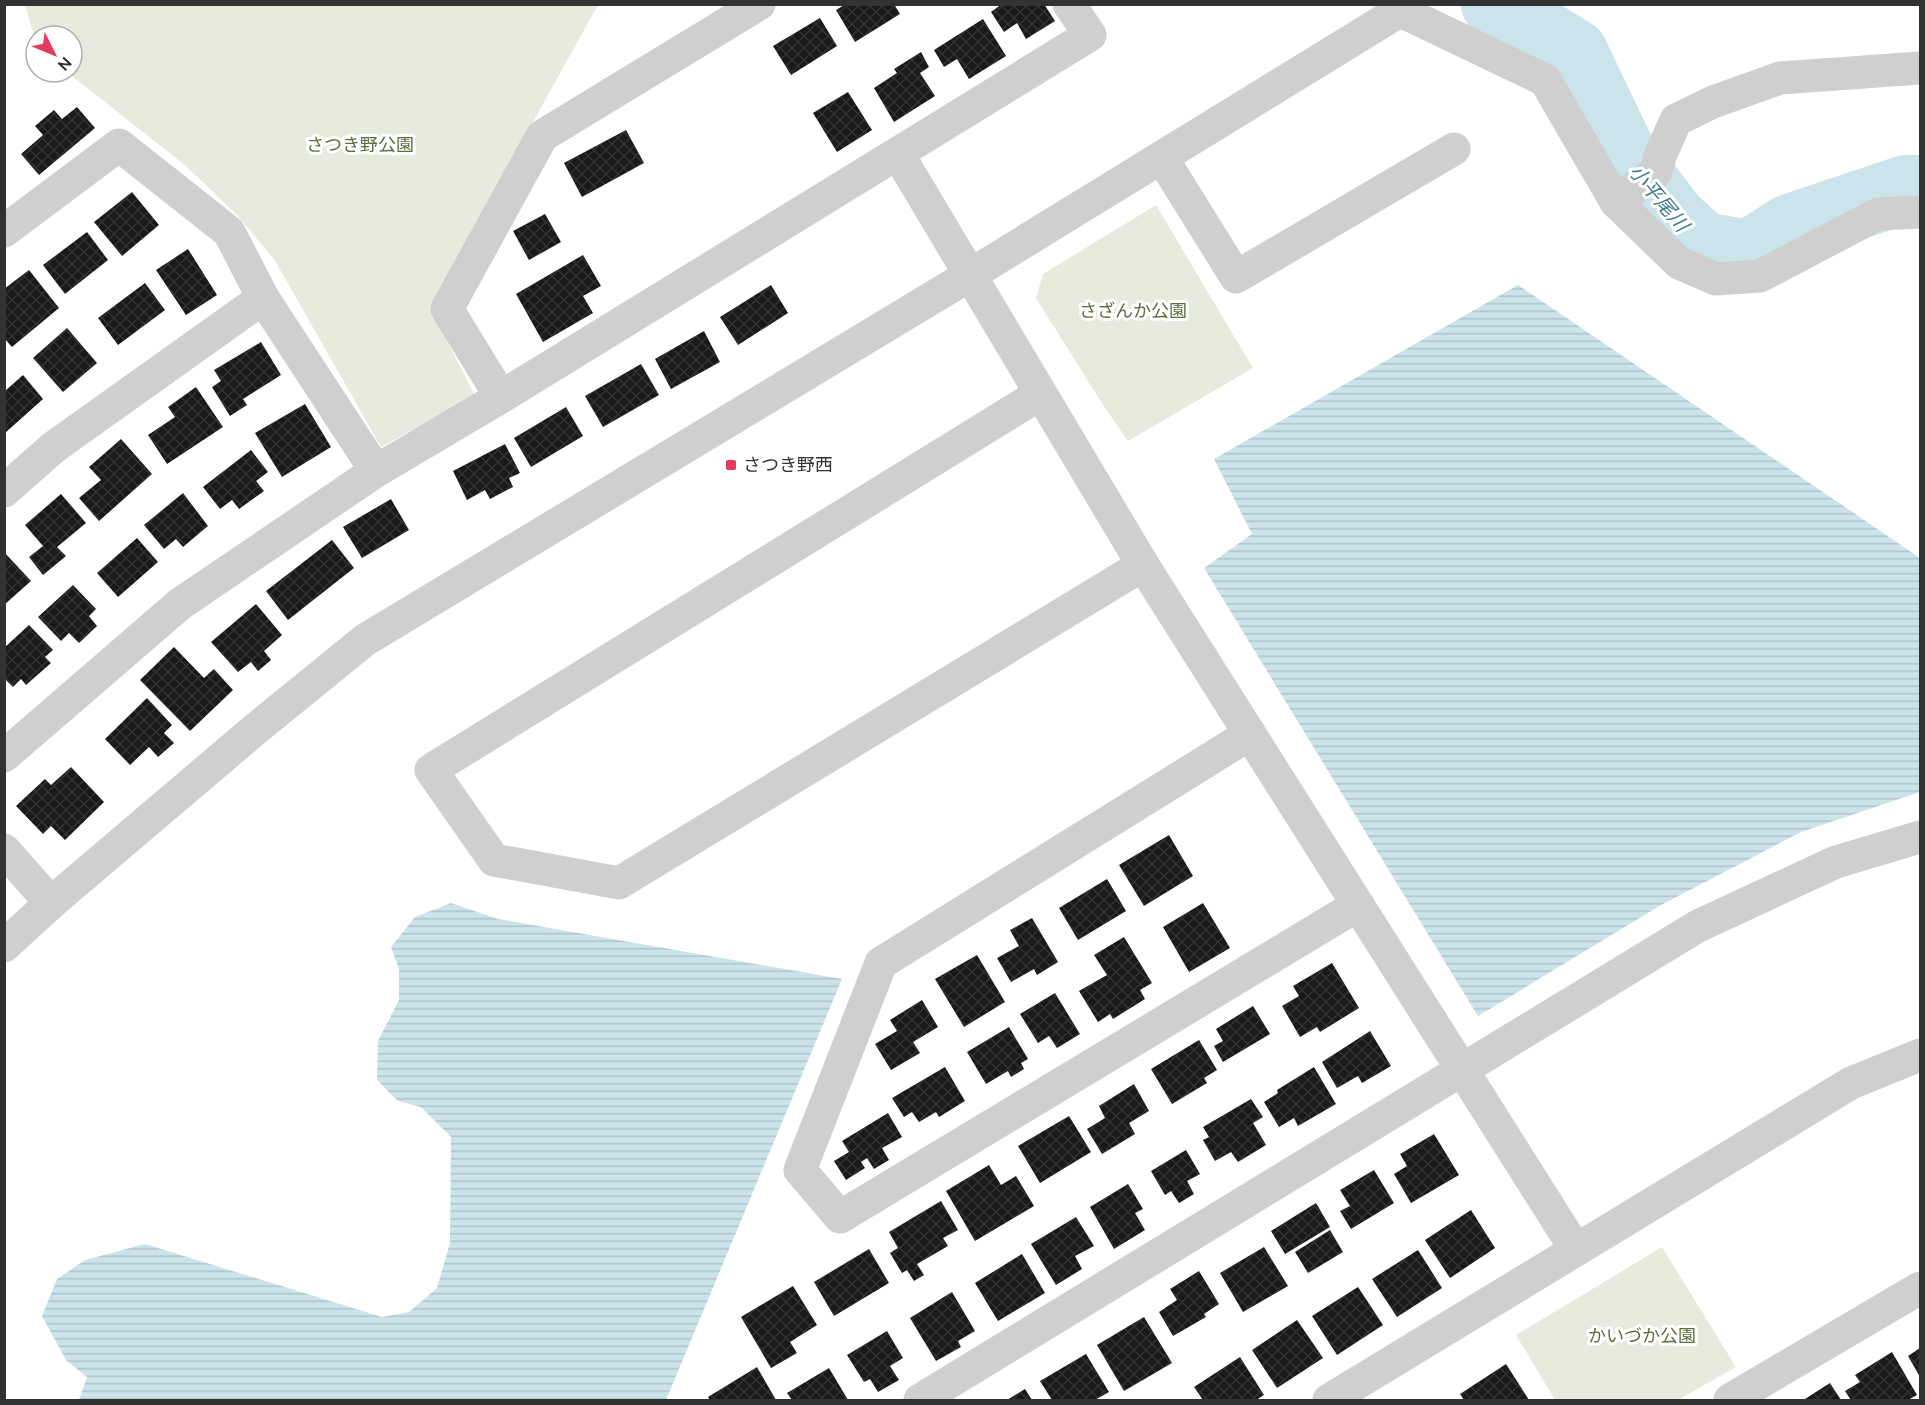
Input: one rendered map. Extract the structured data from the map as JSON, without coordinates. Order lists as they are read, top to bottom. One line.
{"water":["小平尾川"],"parks":["さつき野公園","さざんか公園","かいづか公園"],"places":{"transit":["さつき野西"]},"north":"bottom right"}
